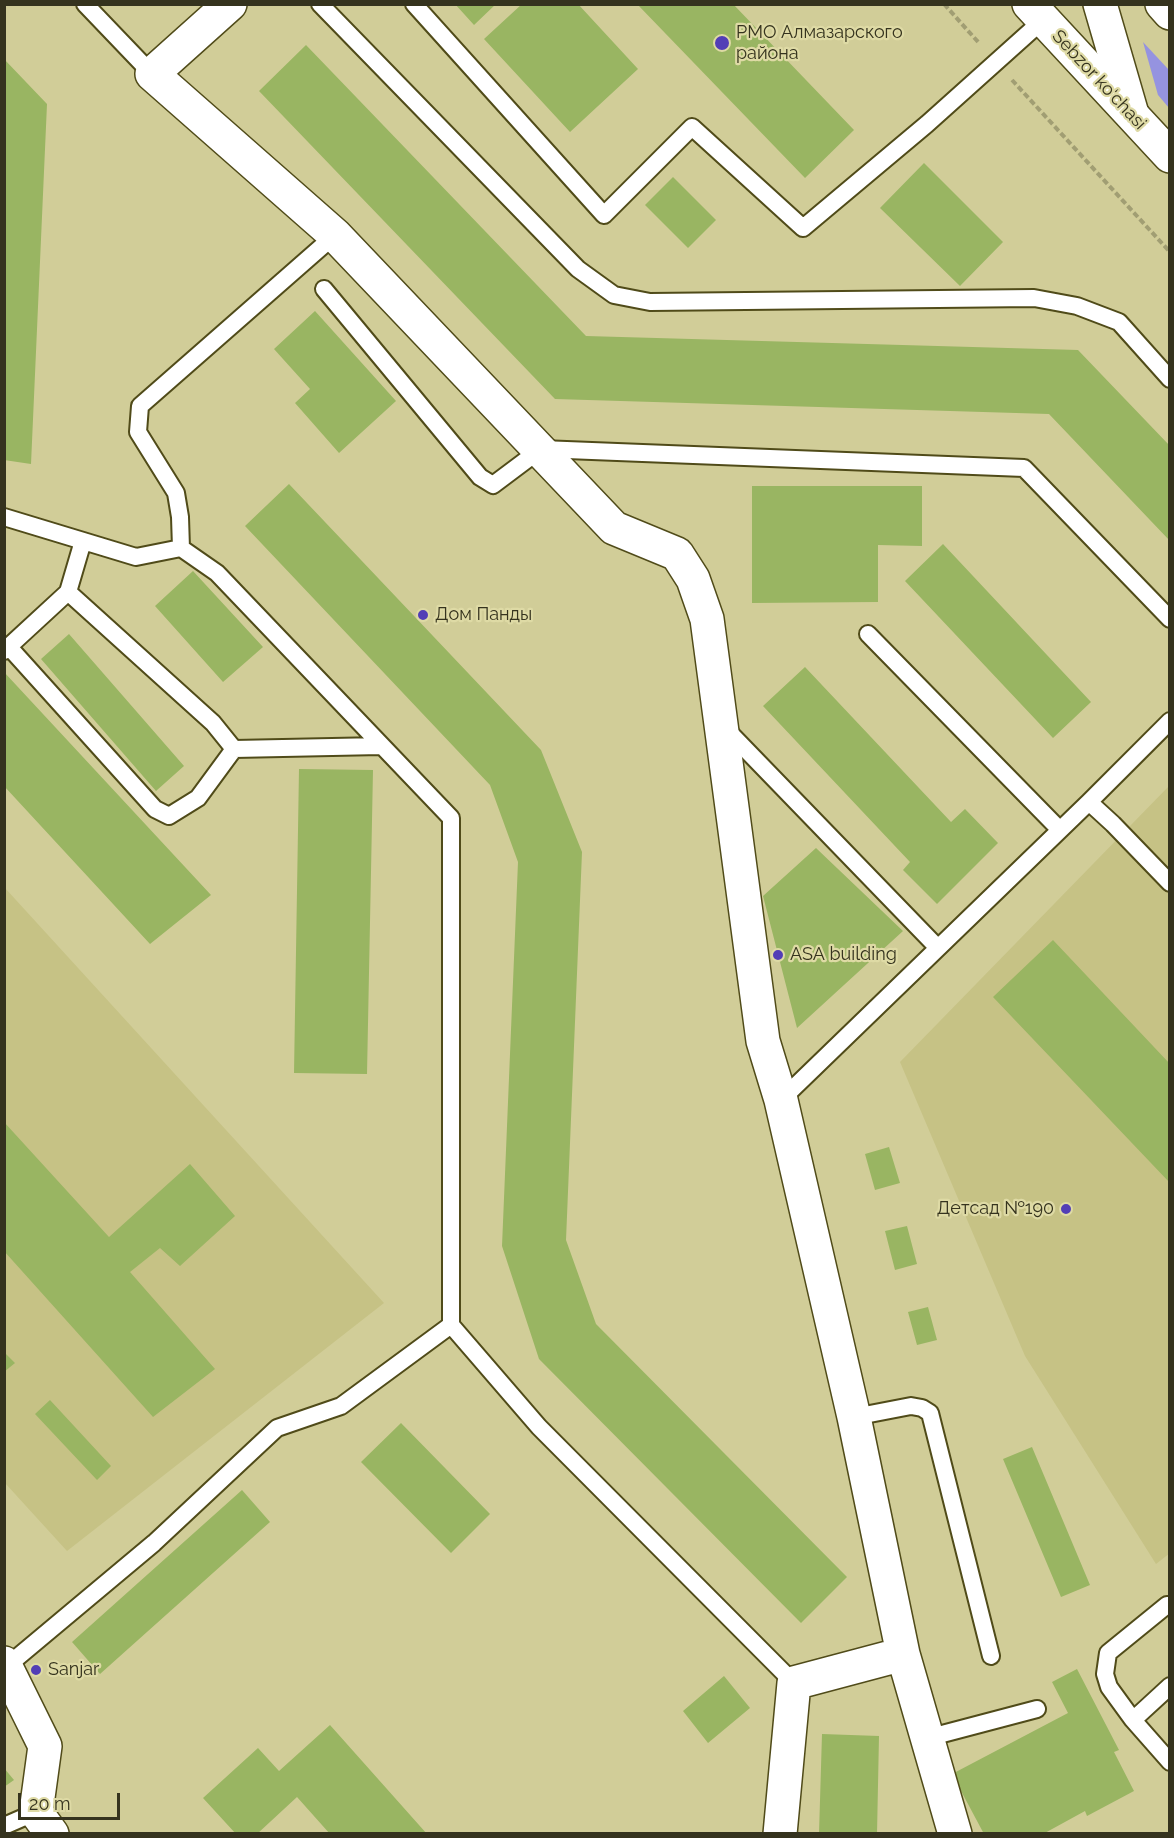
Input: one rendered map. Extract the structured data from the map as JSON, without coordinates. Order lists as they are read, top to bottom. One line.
{"streets":{"street":["Sebzor ko‘chasi"]},"places":["РМО Алмазарского района","Дом Панды","ASA building","Детсад №190","Sanjar"],"scale_bar":"20 m"}
